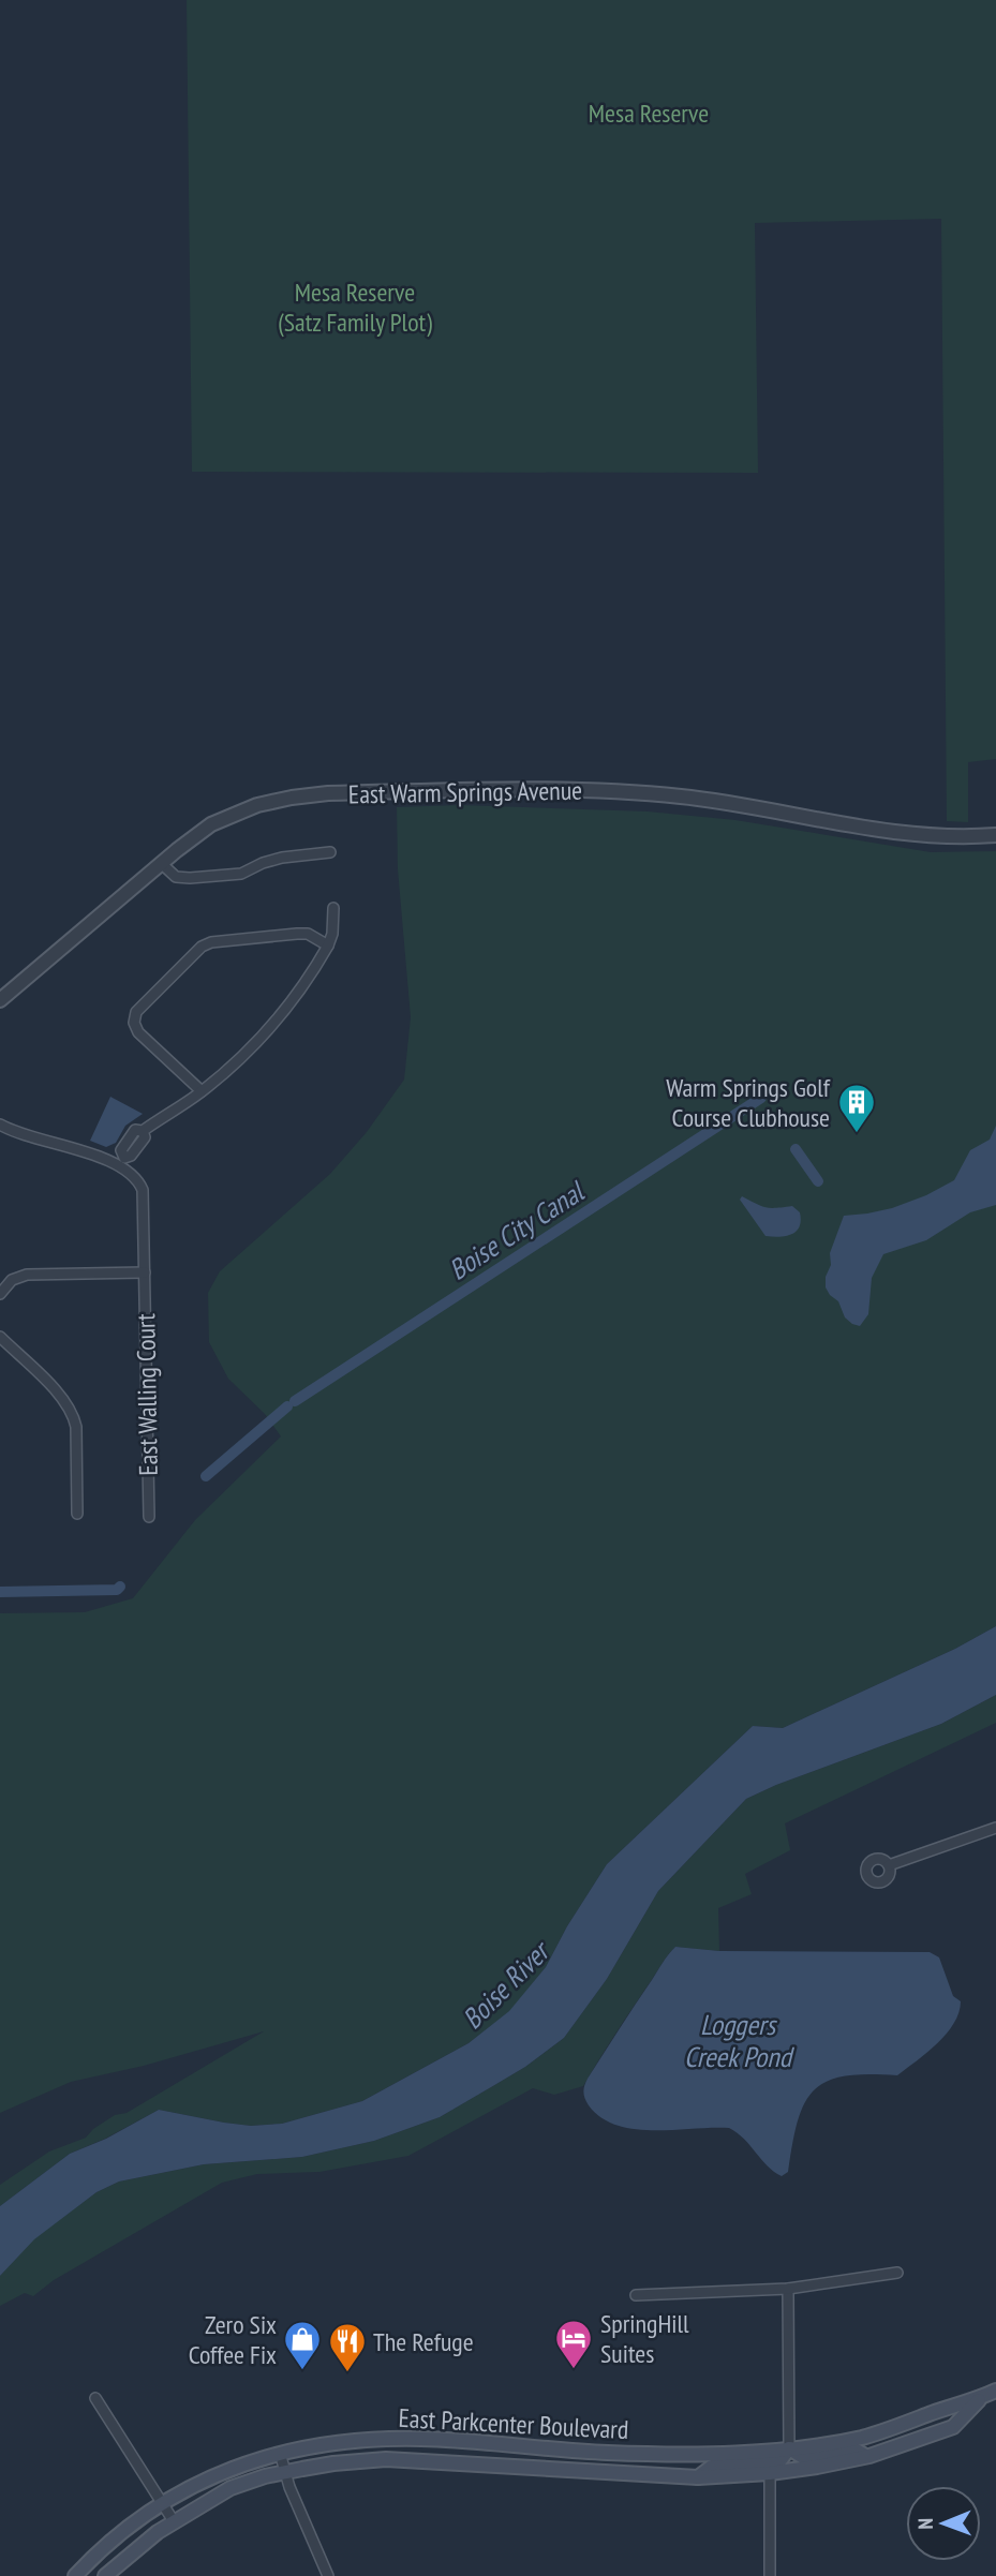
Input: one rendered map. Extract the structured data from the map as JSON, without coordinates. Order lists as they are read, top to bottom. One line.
{"streets":{"main road":["East Parkcenter Boulevard"],"street":["East Warm Springs Avenue","East Walling Court"]},"water":["Boise City Canal","Boise River","Loggers Creek Pond"],"parks":["Mesa Reserve","Mesa Reserve (Satz Family Plot)"],"places":{"building":["Warm Springs Golf Course Clubhouse"],"hotel":["SpringHill Suites"],"shop":["Zero Six Coffee Fix"],"restaurant":["The Refuge"]},"north":"left"}
